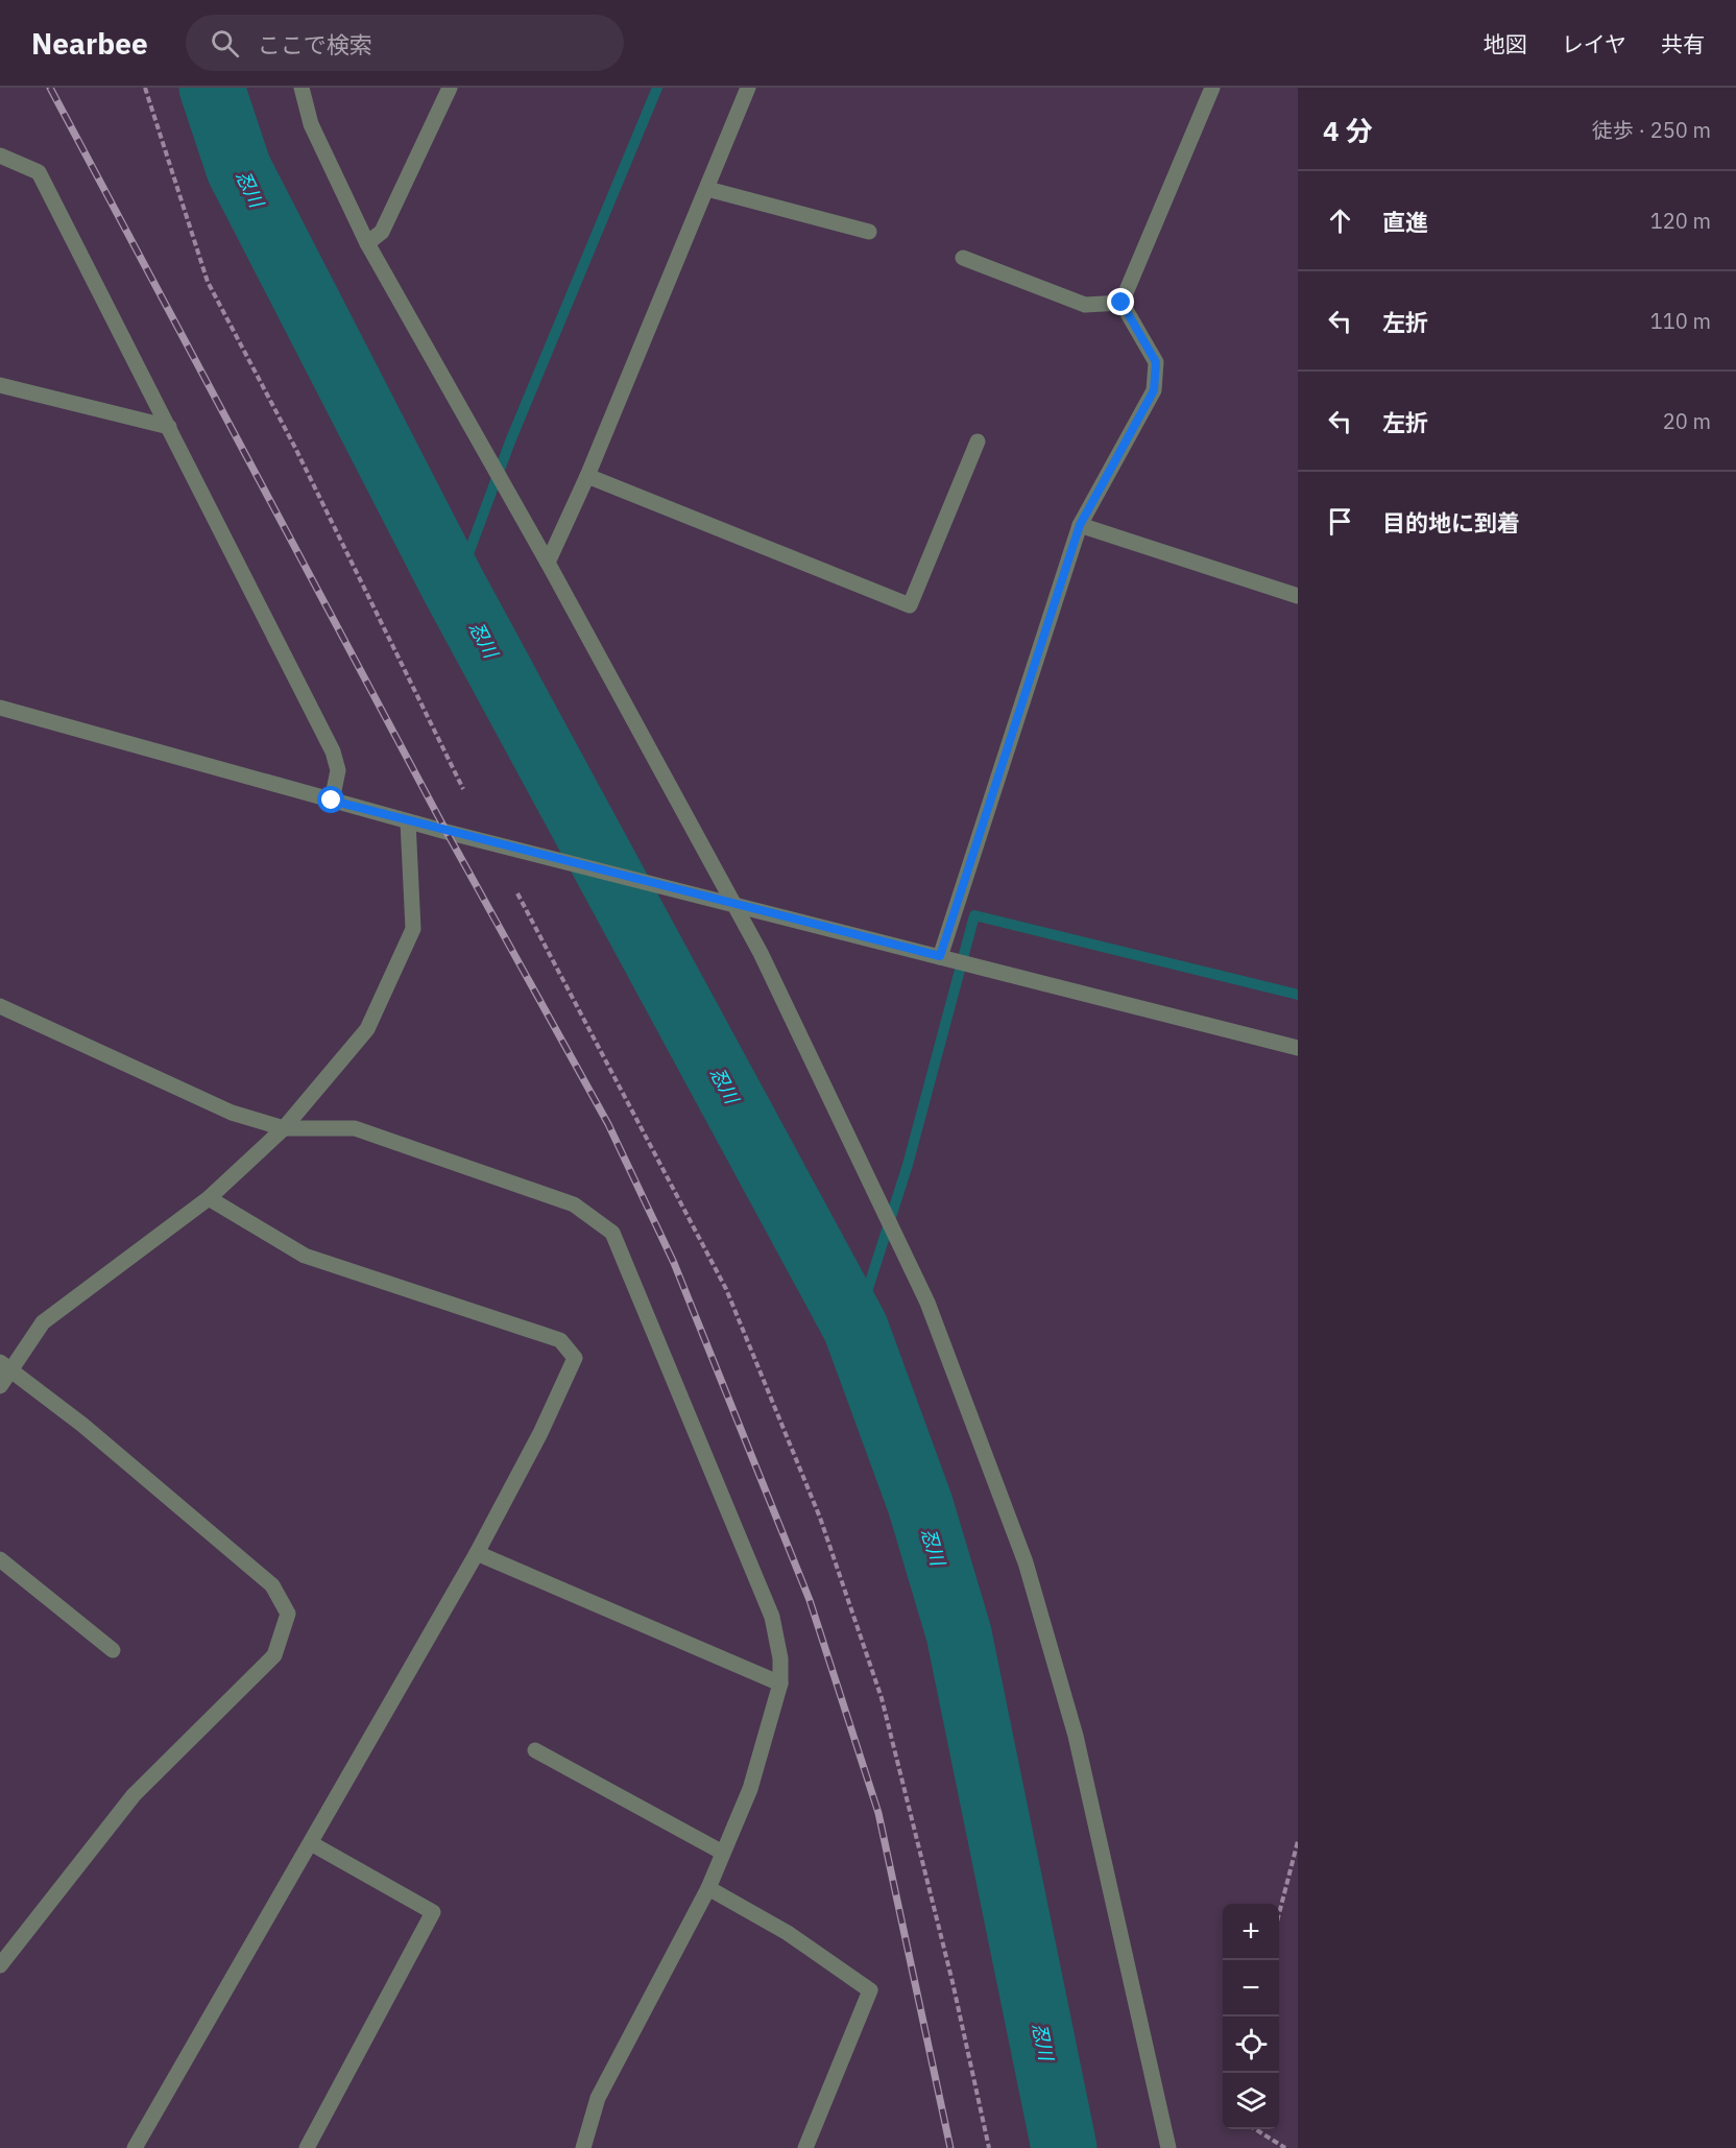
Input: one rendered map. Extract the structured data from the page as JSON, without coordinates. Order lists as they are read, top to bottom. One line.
{"water":["忍川"],"page":{"header":"Nearbee","search":"ここで検索","nav":["地図","レイヤ","共有"],"heading":["4 分","徒歩 · 250 m"],"list":[["直進","120 m"],["左折","110 m"],["左折","20 m"],"目的地に到着"],"map_buttons":["+","−"]}}
